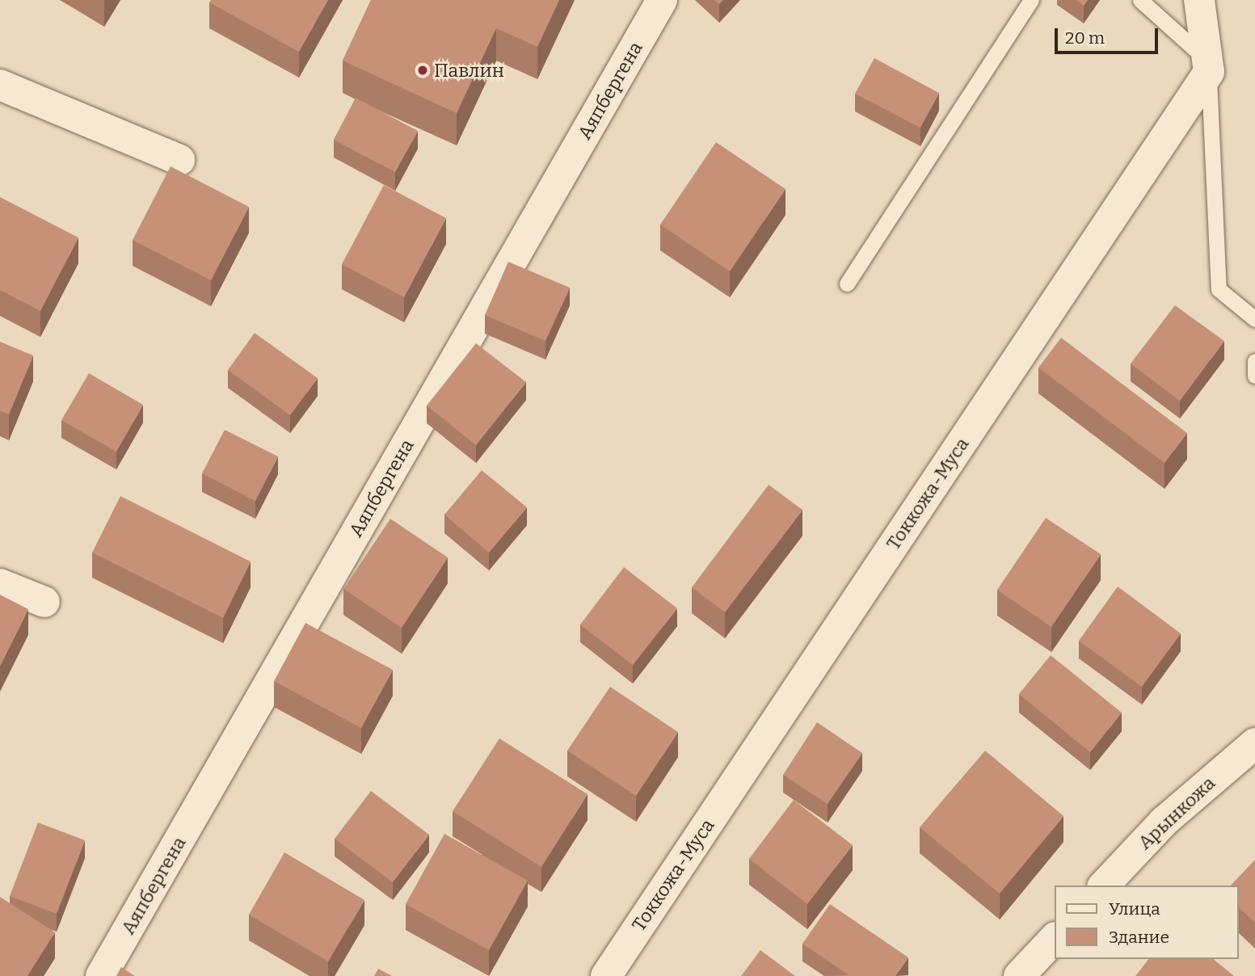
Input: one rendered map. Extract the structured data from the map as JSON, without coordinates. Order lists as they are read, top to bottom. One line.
{"streets":{"street":["Аяпбергена","Токкожа-Муса","Арынкожа"]},"places":["Павлин"],"legend":["Улица","Здание"],"scale_bar":"20 m"}
